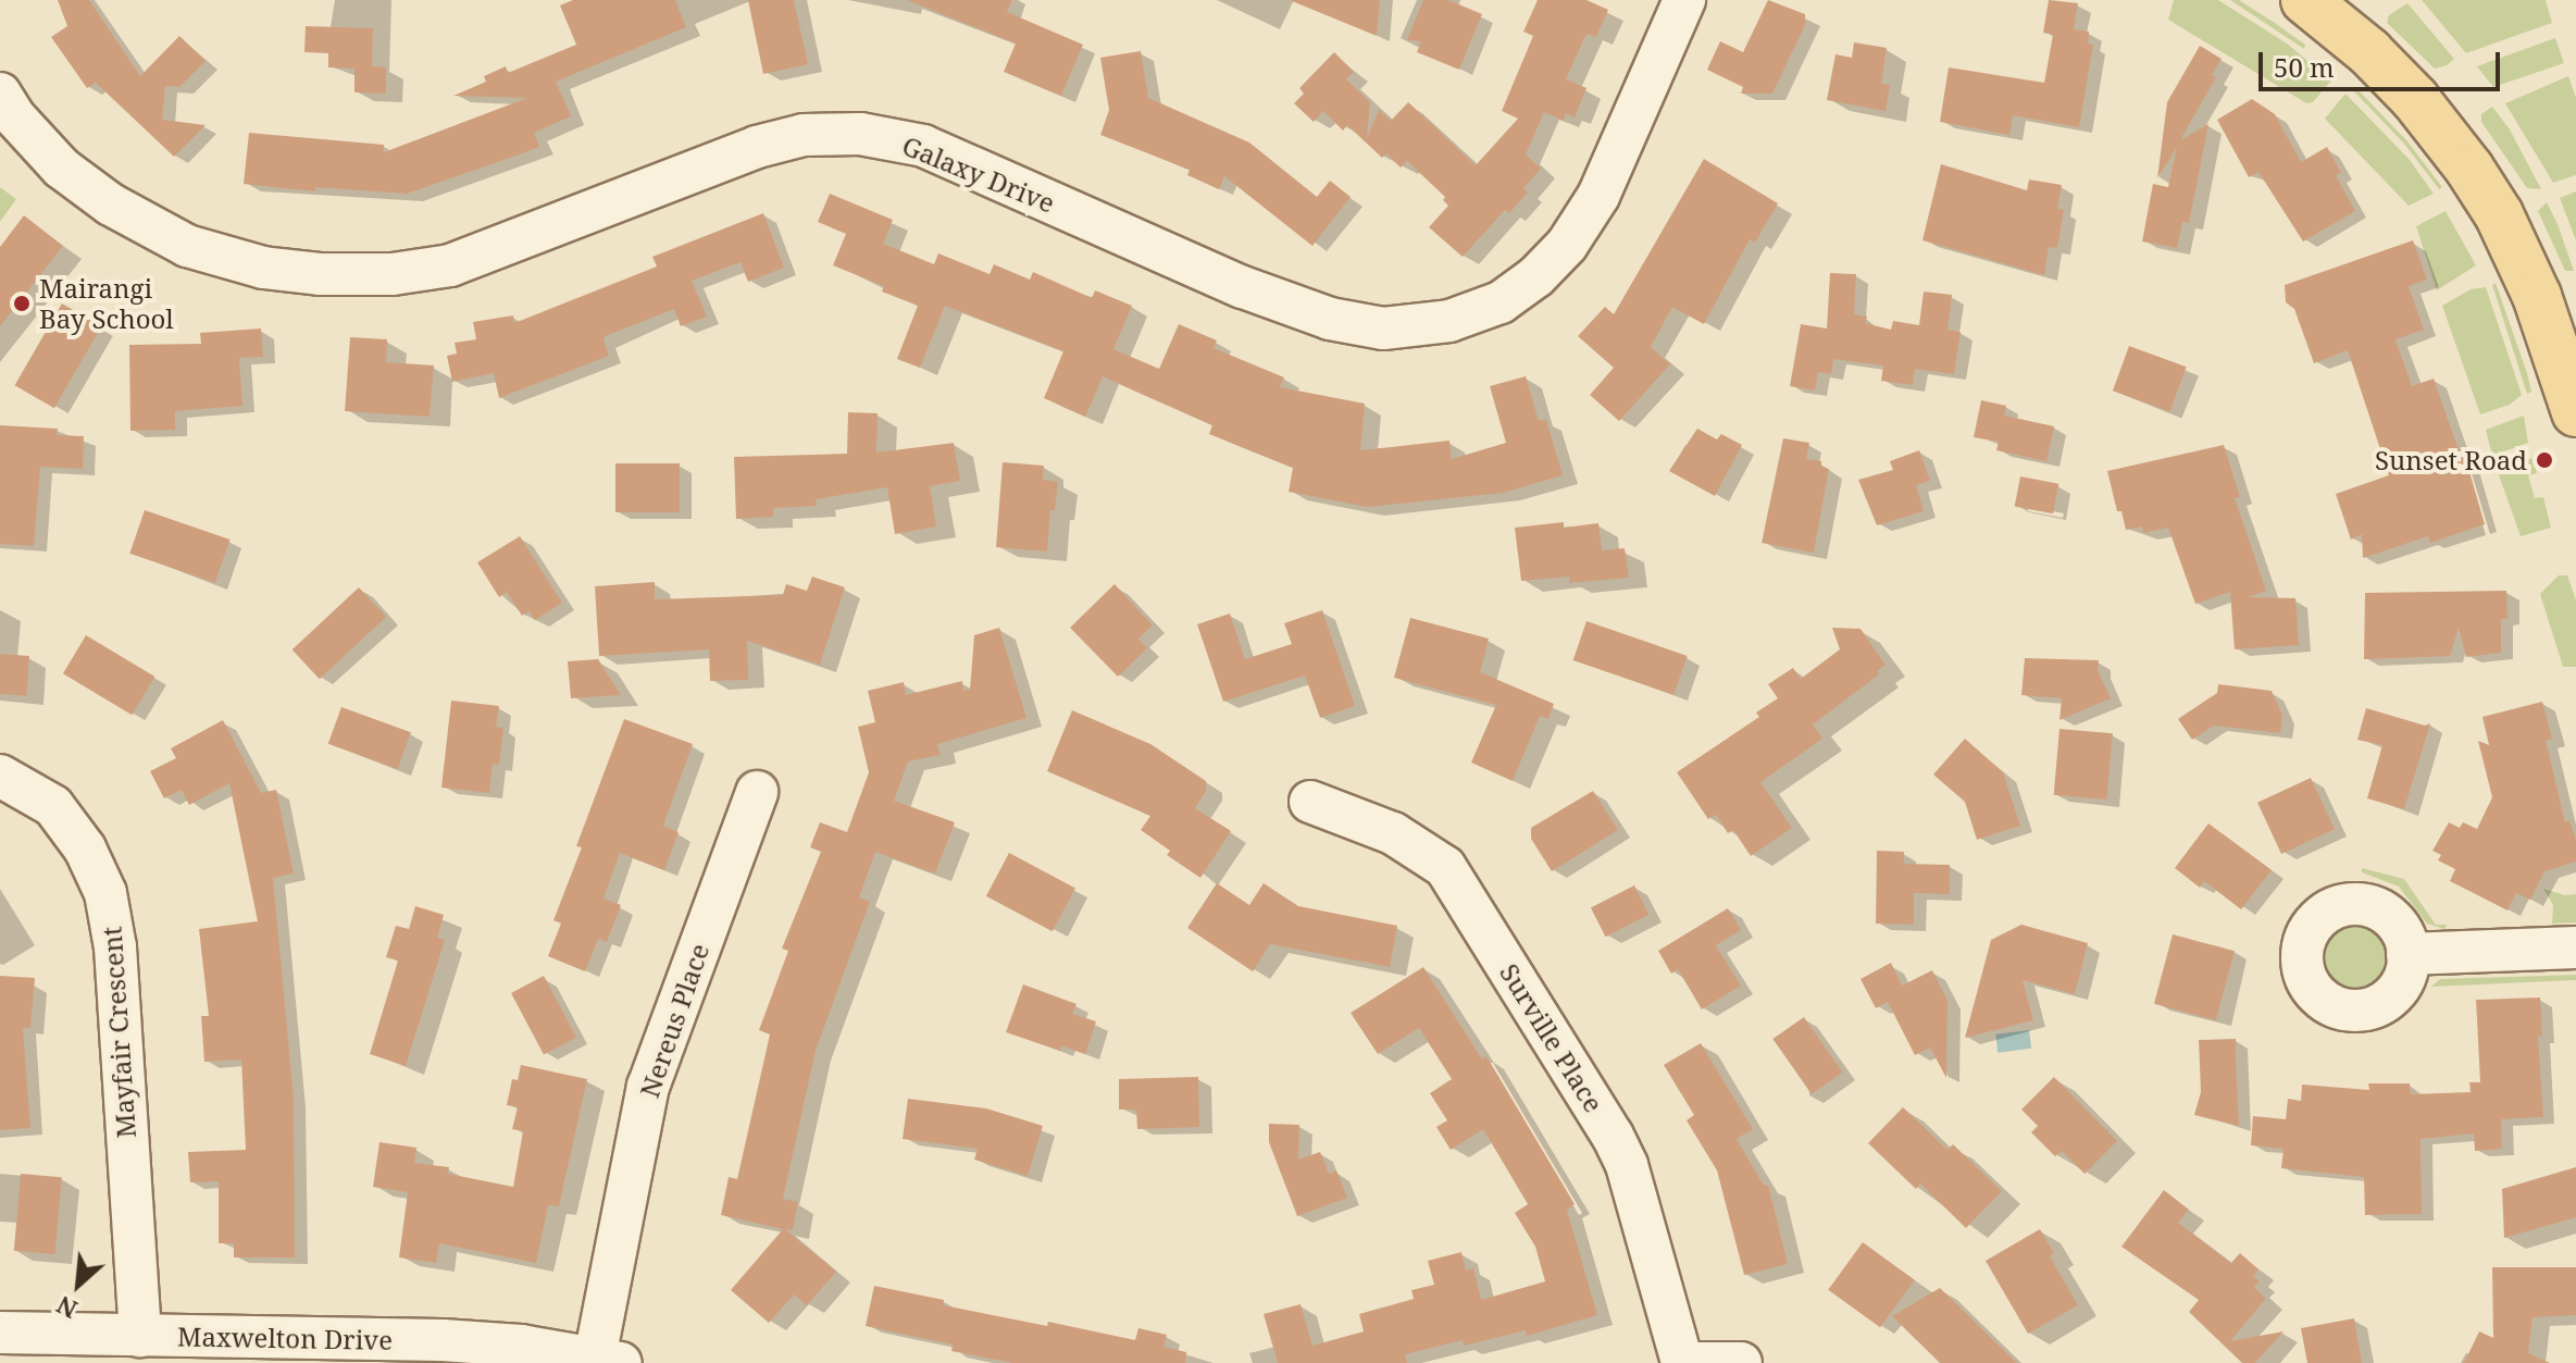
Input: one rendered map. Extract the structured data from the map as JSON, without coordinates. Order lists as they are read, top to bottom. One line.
{"streets":{"street":["Galaxy Drive","Nereus Place","Mayfair Crescent","Surville Place","Maxwelton Drive"]},"crossings":[["Nereus Place","Maxwelton Drive"],["Mayfair Crescent","Maxwelton Drive"]],"places":["Mairangi Bay School","Sunset Road"],"scale_bar":"50 m","north":"bottom left"}
